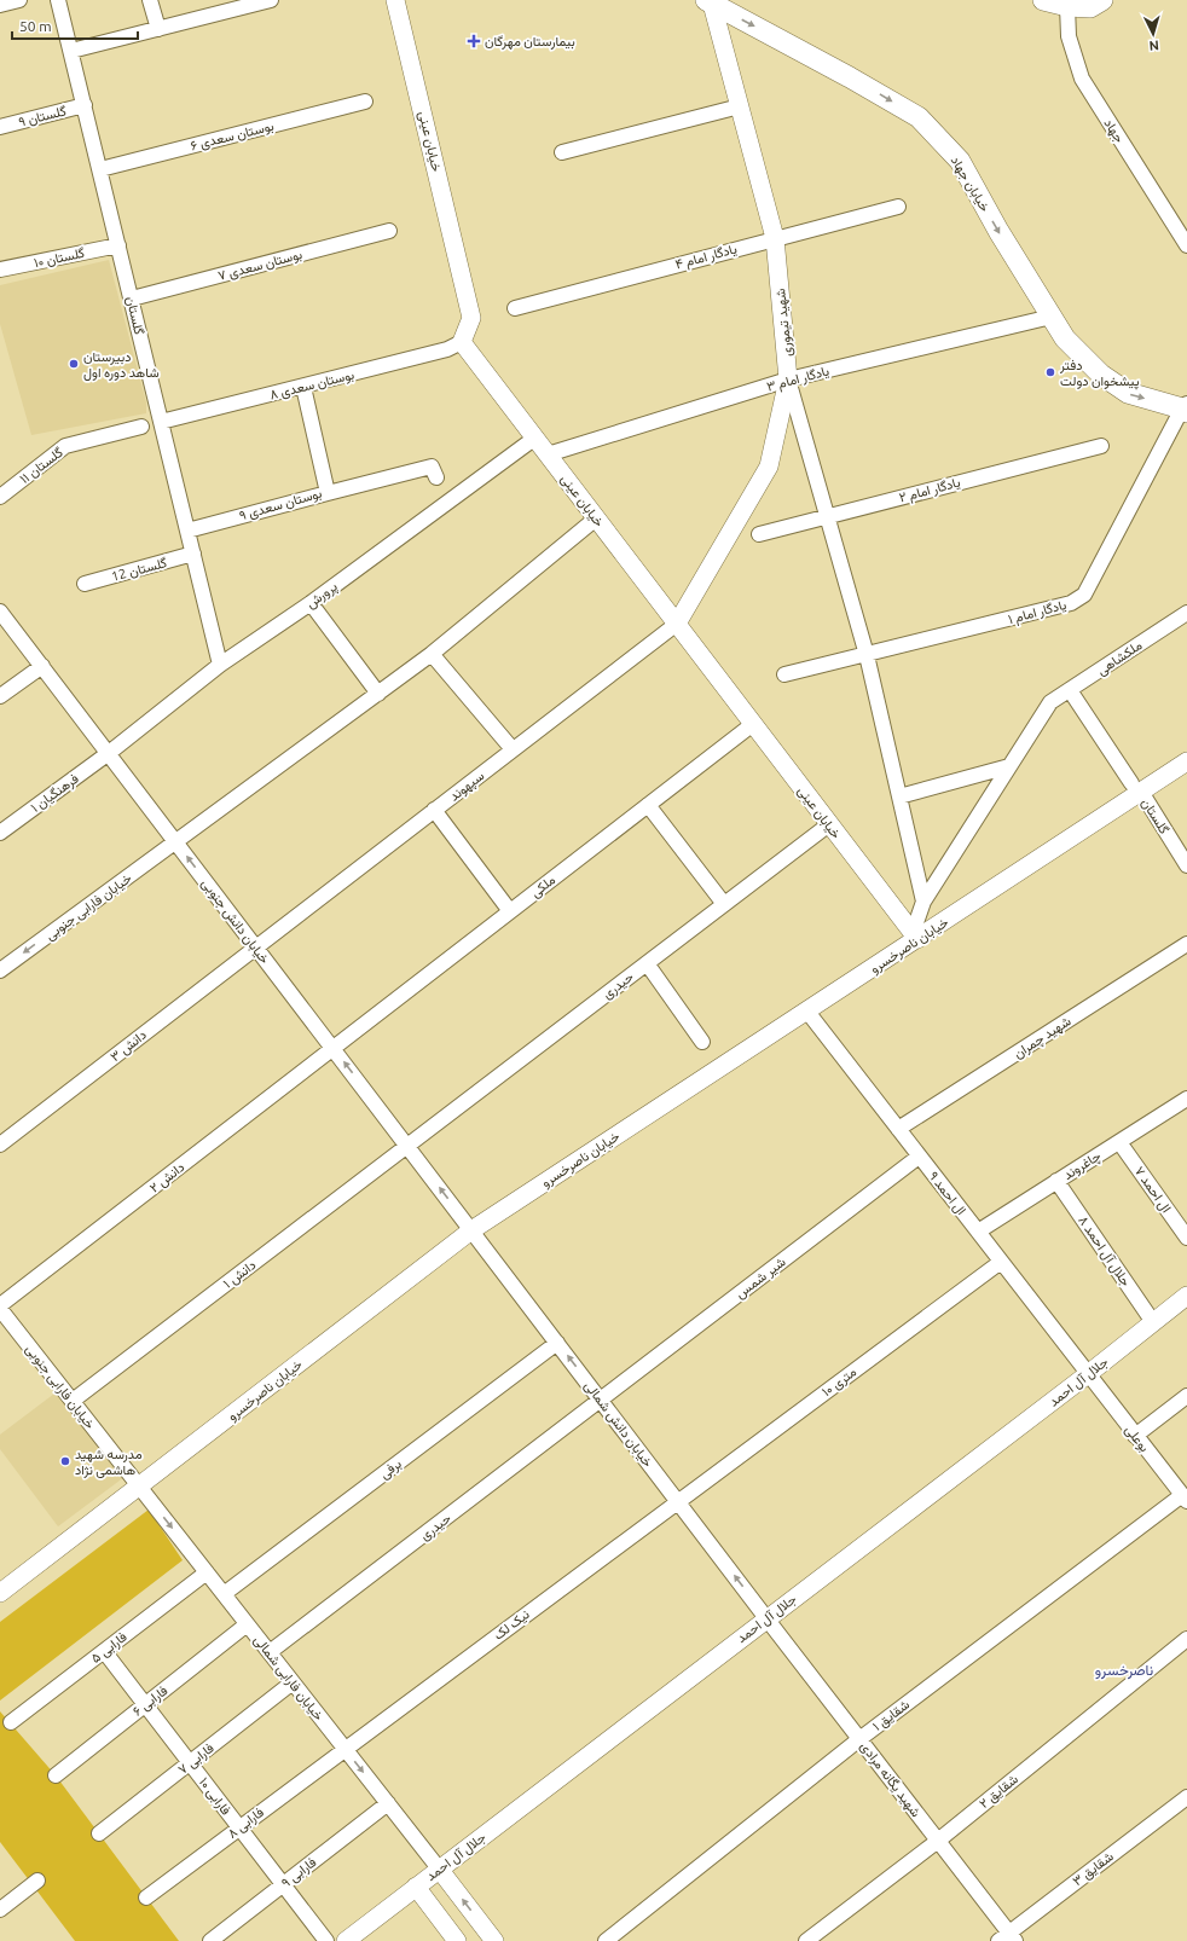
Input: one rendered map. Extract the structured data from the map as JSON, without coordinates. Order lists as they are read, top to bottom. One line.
{"streets":{"main road":["خیابان جهاد"],"street":["گلستان ۹","جهاد","بوستان سعدی ۶","خیابان عینی","یادگار امام ۴","گلستان ۱۰","بوستان سعدی ۷","گلستان","شهید تیموری","یادگار امام ۳","بوستان سعدی ۸","گلستان ۱۱","یادگار امام ۲","بوستان سعدی ۹","گلستان 12","پرورش","یادگار امام ۱","ملکشاهی","سپهوند","فرهنگیان ۱","ملکی","خیابان فارابی جنوبی","خیابان دانش جنوبی","خیابان ناصرخسرو","حیدری","شهید چمران","دانش ۳","چاغروند","دانش ۲","ال احمد ۷","ال احمد ۹","جلال آل احمد ۸","دانش ۱","شیر شمس","۱۰ متری","جلال آل احمد","خیابان دانش شمالی","بوعلی","برفی","نیک لک","فارابی ۵","خیابان فارابی شمالی","فارابی ۶","شقایق ۱","فارابی ۷","شهید یگانه مرادی","شقایق ۲","فارابی ۱۰","فارابی ۸","شقایق ۳","فارابی ۹"]},"crossings":[["گلستان ۹","گلستان"],["بوستان سعدی ۶","گلستان"],["خیابان عینی","شهید تیموری"],["خیابان عینی","یادگار امام ۳"],["خیابان عینی","بوستان سعدی ۸"],["خیابان عینی","پرورش"],["خیابان عینی","سپهوند"],["خیابان عینی","ملکی"],["خیابان عینی","خیابان ناصرخسرو"],["خیابان عینی","حیدری"],["خیابان جهاد","شهید تیموری"],["خیابان جهاد","یادگار امام ۳"],["خیابان جهاد","یادگار امام ۱"],["یادگار امام ۴","شهید تیموری"],["گلستان ۱۰","گلستان"],["بوستان سعدی ۷","گلستان"],["گلستان","بوستان سعدی ۸"],["گلستان","بوستان سعدی ۹"],["گلستان","گلستان 12"],["گلستان","پرورش"],["گلستان","ملکشاهی"],["گلستان","خیابان ناصرخسرو"],["شهید تیموری","یادگار امام ۳"],["شهید تیموری","سپهوند"],["بوستان سعدی ۸","بوستان سعدی ۹"],["پرورش","فرهنگیان ۱"],["پرورش","خیابان دانش جنوبی"],["سپهوند","خیابان دانش جنوبی"],["سپهوند","دانش ۳"],["فرهنگیان ۱","خیابان دانش جنوبی"],["ملکی","خیابان دانش جنوبی"],["ملکی","دانش ۲"],["خیابان فارابی جنوبی","خیابان دانش جنوبی"],["خیابان فارابی جنوبی","خیابان ناصرخسرو"],["خیابان فارابی جنوبی","دانش ۲"],["خیابان فارابی جنوبی","دانش ۱"],["خیابان فارابی جنوبی","خیابان فارابی شمالی"],["خیابان دانش جنوبی","خیابان ناصرخسرو"],["خیابان دانش جنوبی","حیدری"],["خیابان دانش جنوبی","دانش ۳"],["خیابان دانش جنوبی","دانش ۲"],["خیابان دانش جنوبی","دانش ۱"],["خیابان دانش جنوبی","خیابان دانش شمالی"],["خیابان ناصرخسرو","ال احمد ۹"],["خیابان ناصرخسرو","خیابان دانش شمالی"],["خیابان ناصرخسرو","خیابان فارابی شمالی"],["حیدری","دانش ۱"],["حیدری","شیر شمس"],["حیدری","خیابان دانش شمالی"],["حیدری","خیابان فارابی شمالی"],["شهید چمران","ال احمد ۹"],["چاغروند","ال احمد ۷"],["چاغروند","ال احمد ۹"],["چاغروند","جلال آل احمد ۸"],["ال احمد ۹","شیر شمس"],["ال احمد ۹","۱۰ متری"],["ال احمد ۹","جلال آل احمد"],["ال احمد ۹","بوعلی"],["جلال آل احمد ۸","جلال آل احمد"],["شیر شمس","خیابان دانش شمالی"],["۱۰ متری","خیابان دانش شمالی"],["۱۰ متری","نیک لک"],["جلال آل احمد","خیابان دانش شمالی"],["جلال آل احمد","بوعلی"],["جلال آل احمد","خیابان فارابی شمالی"],["جلال آل احمد","شهید یگانه مرادی"],["خیابان دانش شمالی","برفی"],["خیابان دانش شمالی","نیک لک"],["خیابان دانش شمالی","شهید یگانه مرادی"],["بوعلی","شقایق ۱"],["برفی","خیابان فارابی شمالی"],["نیک لک","خیابان فارابی شمالی"],["نیک لک","فارابی ۸"],["فارابی ۵","خیابان فارابی شمالی"],["فارابی ۵","فارابی ۱۰"],["خیابان فارابی شمالی","فارابی ۷"],["خیابان فارابی شمالی","فارابی ۸"],["خیابان فارابی شمالی","فارابی ۹"],["فارابی ۶","فارابی ۱۰"],["شقایق ۱","شهید یگانه مرادی"],["فارابی ۷","فارابی ۱۰"],["شهید یگانه مرادی","شقایق ۲"],["شهید یگانه مرادی","شقایق ۳"],["فارابی ۱۰","فارابی ۸"],["فارابی ۱۰","فارابی ۹"]],"one_way":["خیابان جهاد","خیابان فارابی جنوبی","خیابان دانش جنوبی","خیابان دانش شمالی","خیابان فارابی شمالی"],"districts":["ناصرخسرو"],"places":{"health":["بیمارستان مهرگان"],"other":["دبیرستان شاهد دوره اول","دفتر پیشخوان دولت","مدرسه شهید ه‍اشمی نژاد"]},"scale_bar":"50 m","north":"bottom"}
